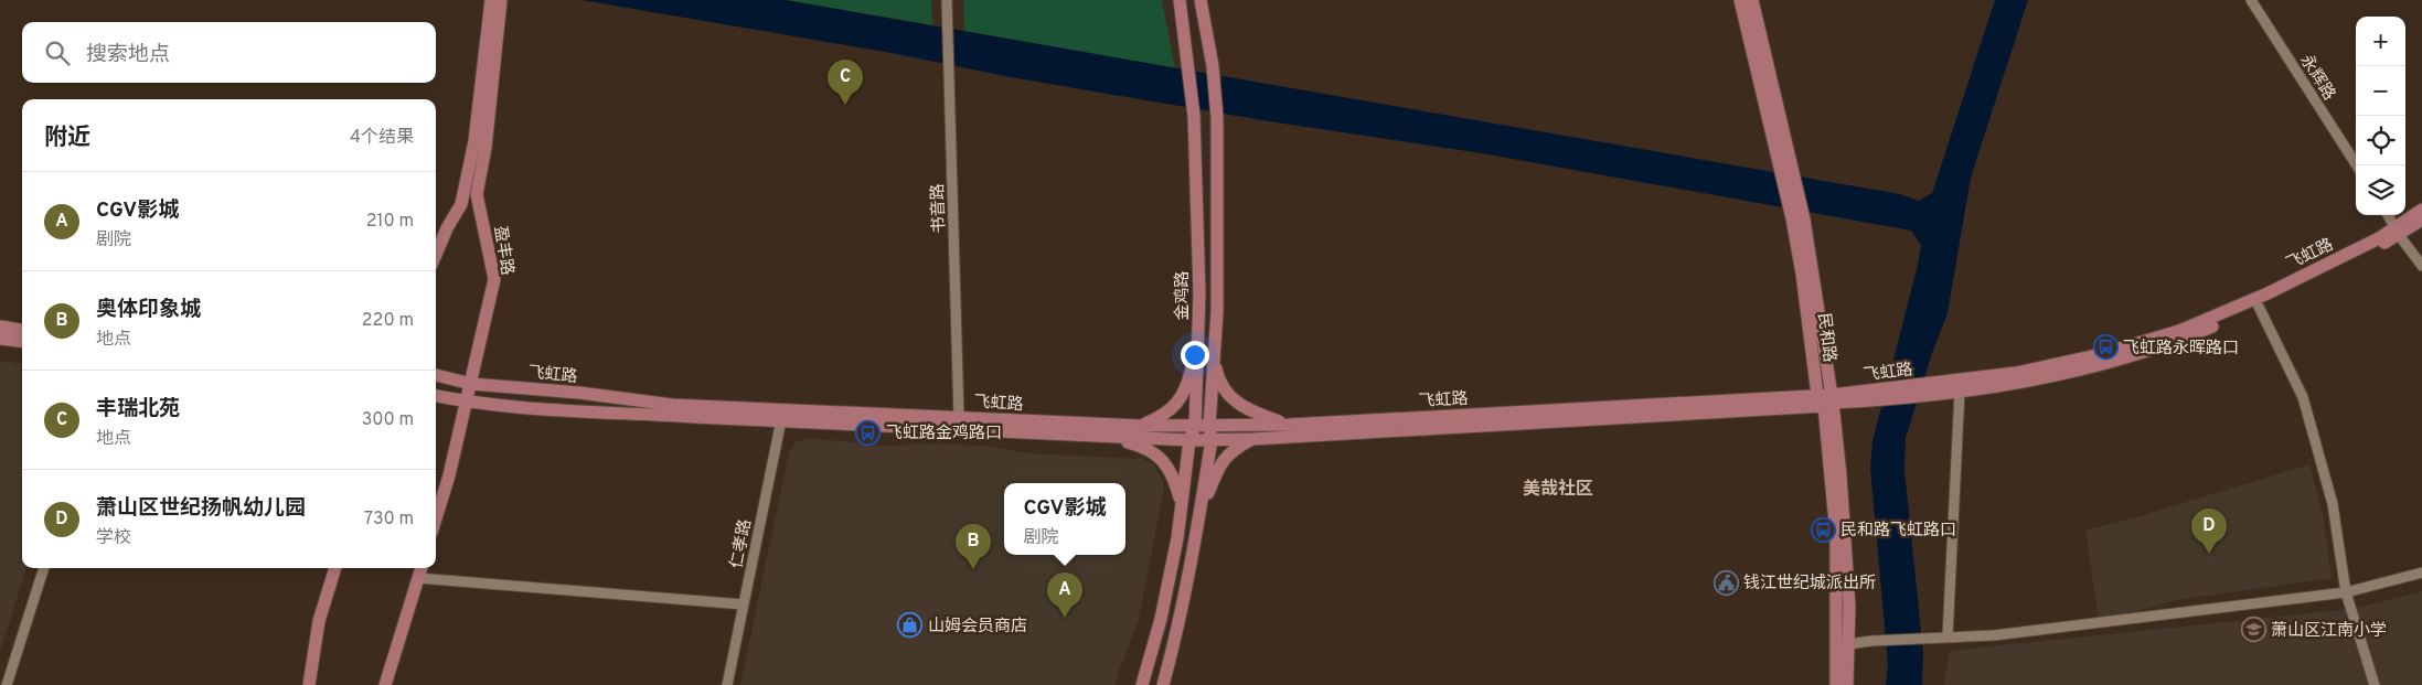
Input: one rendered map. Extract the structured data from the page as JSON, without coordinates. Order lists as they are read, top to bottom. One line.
{"streets":{"main road":["盈丰路","飞虹路","金鸡路","民和路"],"street":["永辉路","书音路","仁孝路"]},"crossings":[["书音路","飞虹路"],["盈丰路","飞虹路"],["飞虹路","金鸡路"],["飞虹路","民和路"],["飞虹路","仁孝路"]],"districts":["美哉社区"],"places":{"bus stop":["飞虹路永晖路口","飞虹路金鸡路口","民和路飞虹路口"],"public building":["钱江世纪城派出所"],"shop":["山姆会员商店"],"school or university":["萧山区江南小学"]},"page":{"map_buttons":["+","−"],"search":"搜索地点","pins":["C","D","B","A"],"heading":["附近","4个结果"],"list":[{"mark":"A","name":"CGV影城","note":"剧院","value":"210 m"},{"mark":"B","name":"奥体印象城","note":"地点","value":"220 m"},{"mark":"C","name":"丰瑞北苑","note":"地点","value":"300 m"},{"mark":"D","name":"萧山区世纪扬帆幼儿园","note":"学校","value":"730 m"}],"popup":["CGV影城","剧院"]}}
